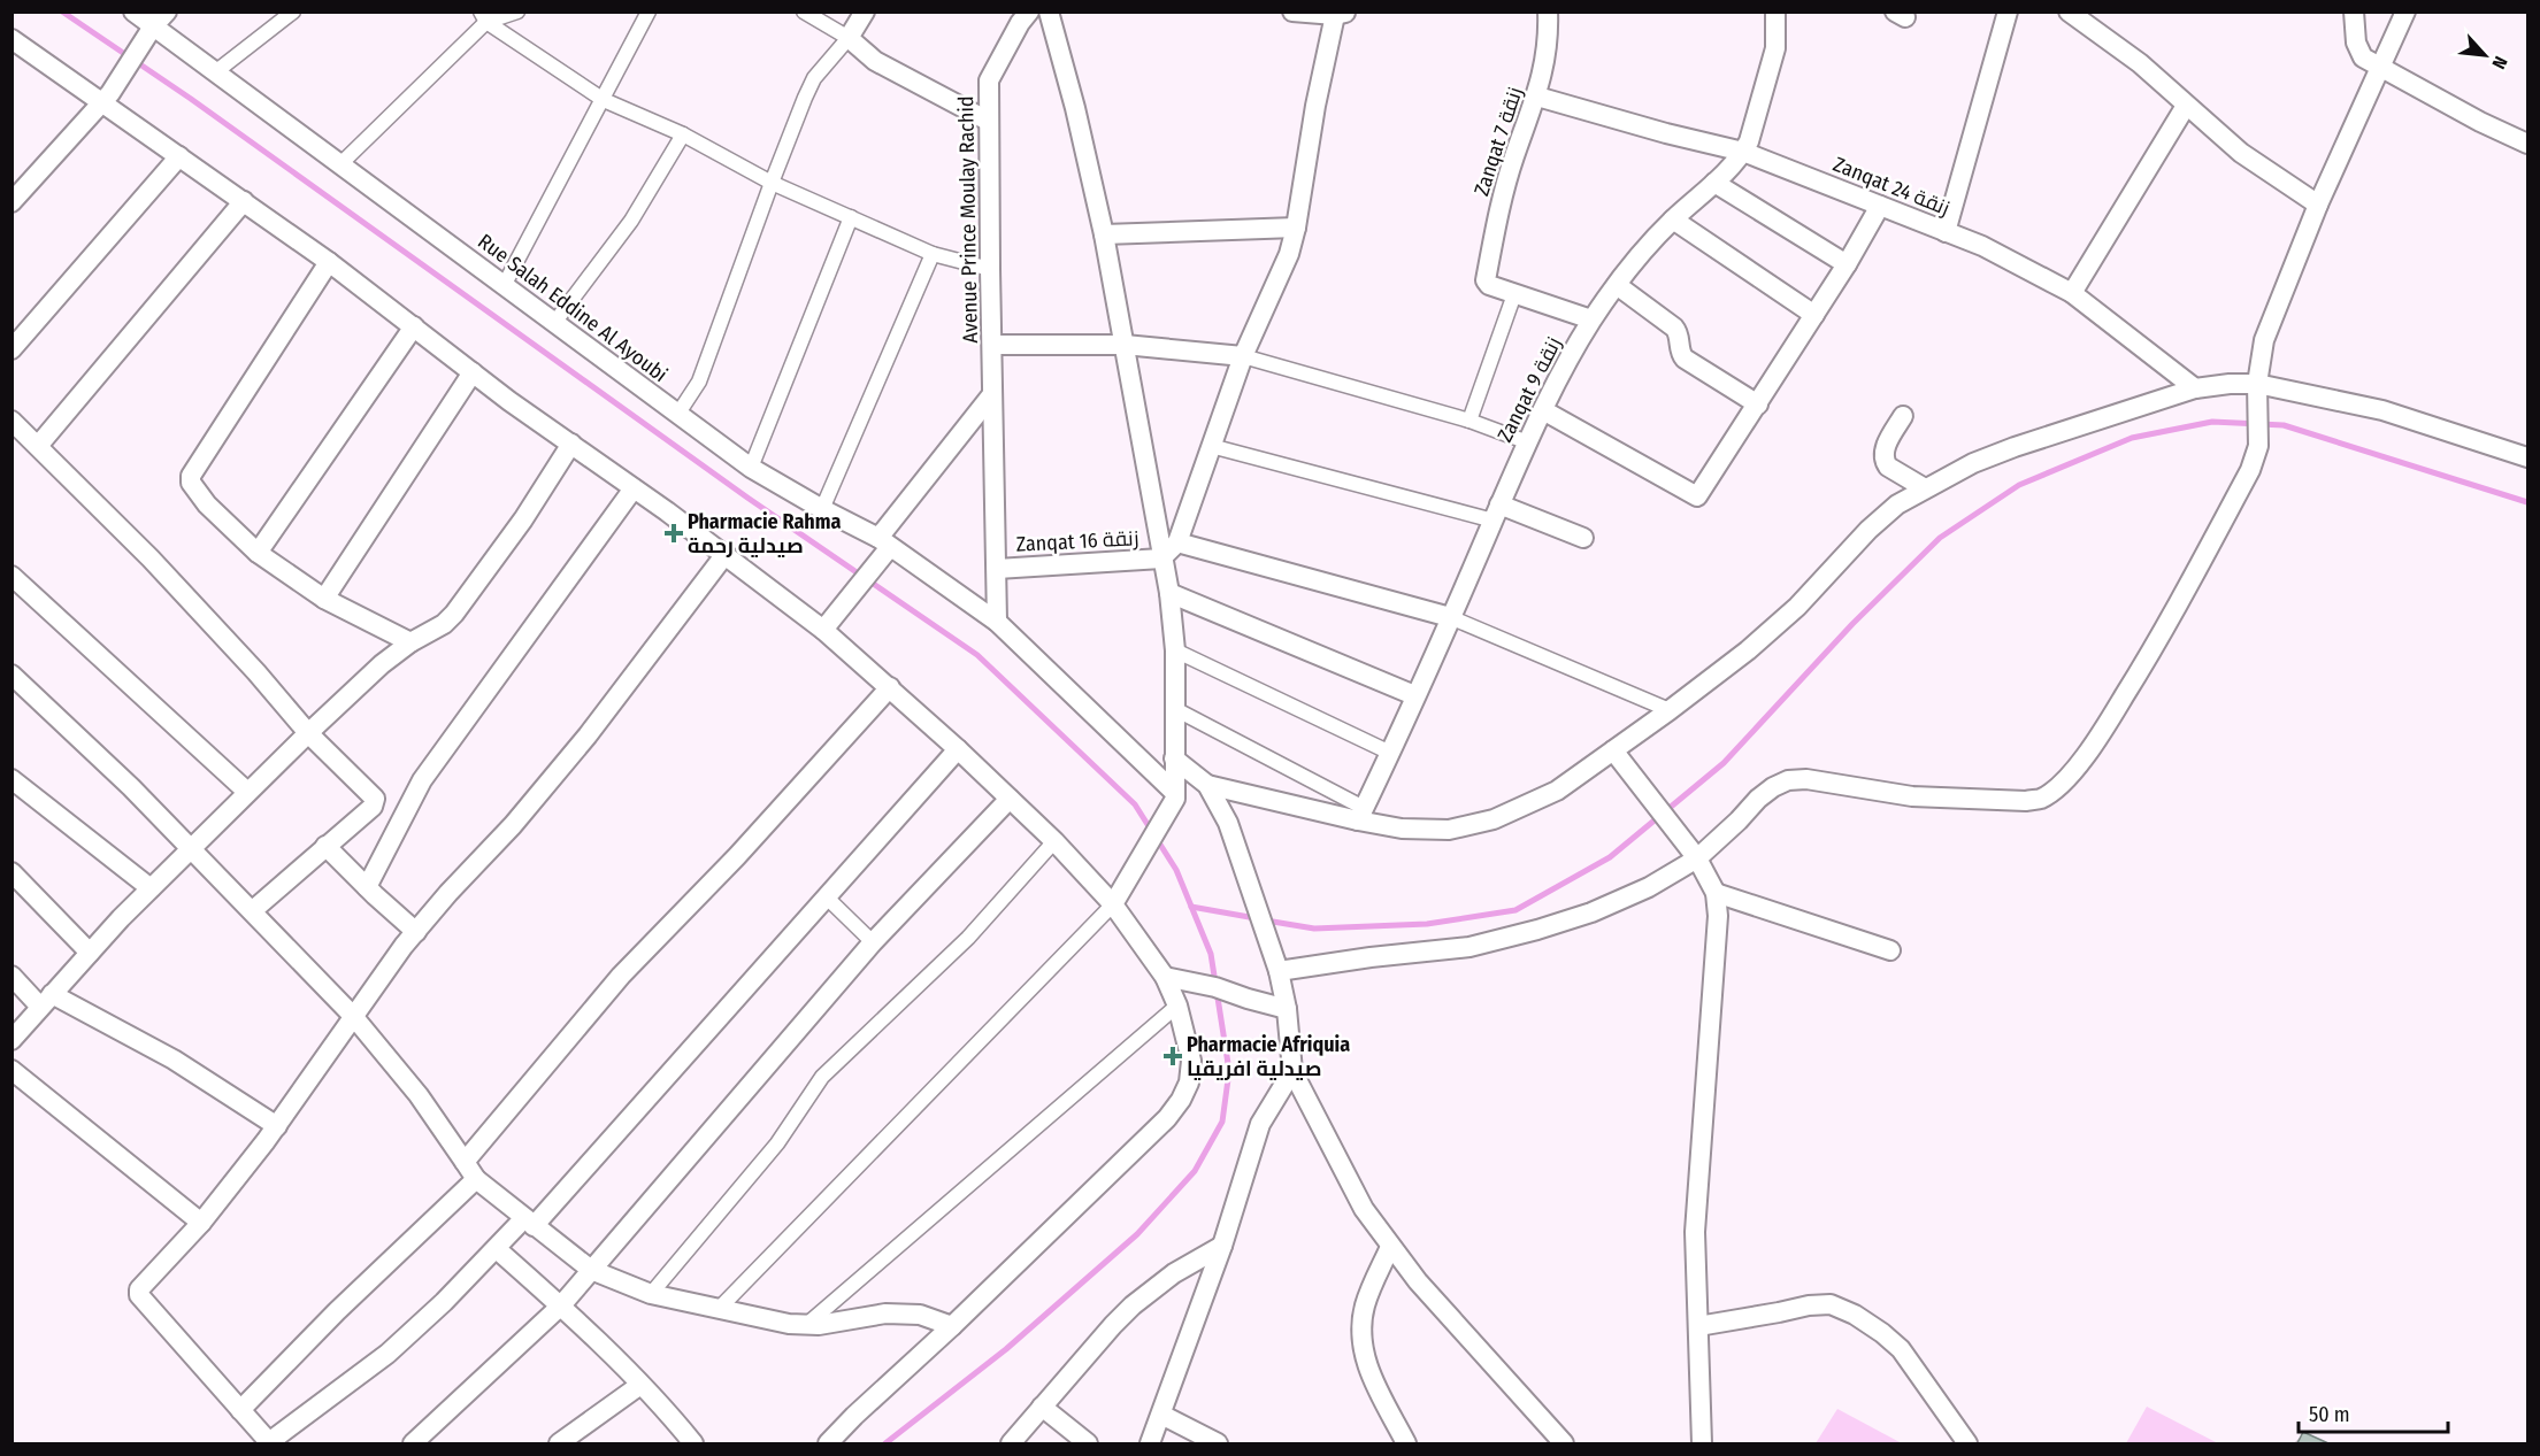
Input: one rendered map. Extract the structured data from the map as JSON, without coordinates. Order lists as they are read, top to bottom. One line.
{"streets":{"street":["Zanqat 7 زنقة","Zanqat 24 زنقة","Avenue Prince Moulay Rachid","Rue Salah Eddine Al Ayoubi","Zanqat 9 زنقة","Zanqat 16 زنقة"]},"crossings":[["Zanqat 7 زنقة","Zanqat 24 زنقة"],["Zanqat 24 زنقة","Zanqat 9 زنقة"],["Avenue Prince Moulay Rachid","Rue Salah Eddine Al Ayoubi"],["Avenue Prince Moulay Rachid","Zanqat 16 زنقة"]],"places":{"health":["Pharmacie Rahma صيدلية رحمة","Pharmacie Afriquia صيدلية افريقيا"]},"scale_bar":"50 m","north":"bottom right"}
